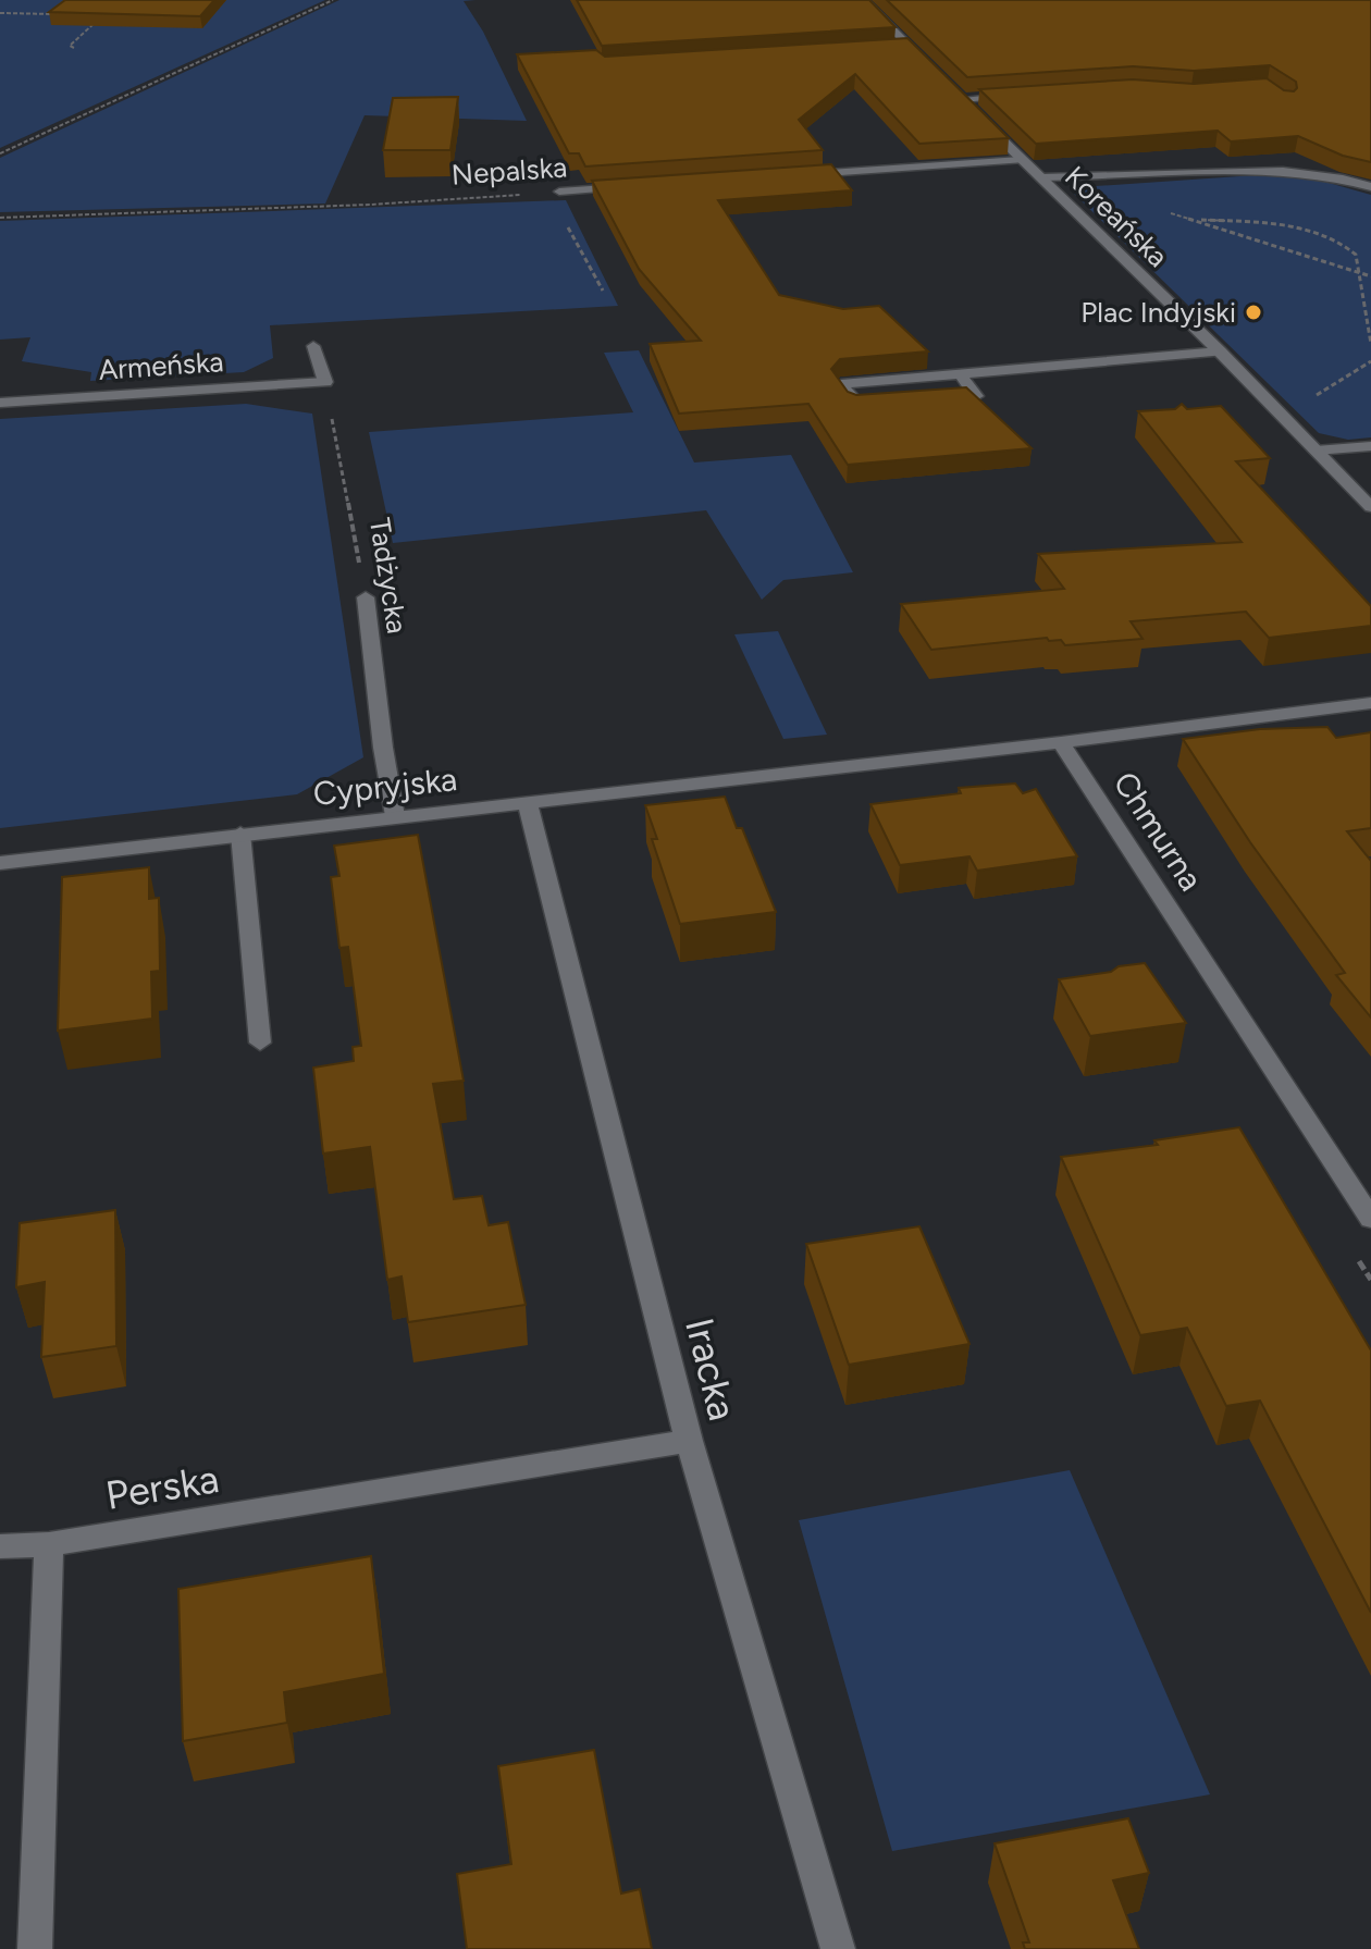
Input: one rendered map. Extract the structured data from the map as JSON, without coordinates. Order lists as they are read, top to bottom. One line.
{"streets":{"street":["Nepalska","Koreańska","Armeńska","Tadżycka","Cypryjska","Chmurna","Iracka","Perska"]},"crossings":[["Armeńska","Tadżycka"],["Tadżycka","Cypryjska"],["Cypryjska","Chmurna"],["Cypryjska","Iracka"],["Iracka","Perska"]],"places":["Plac Indyjski"]}
